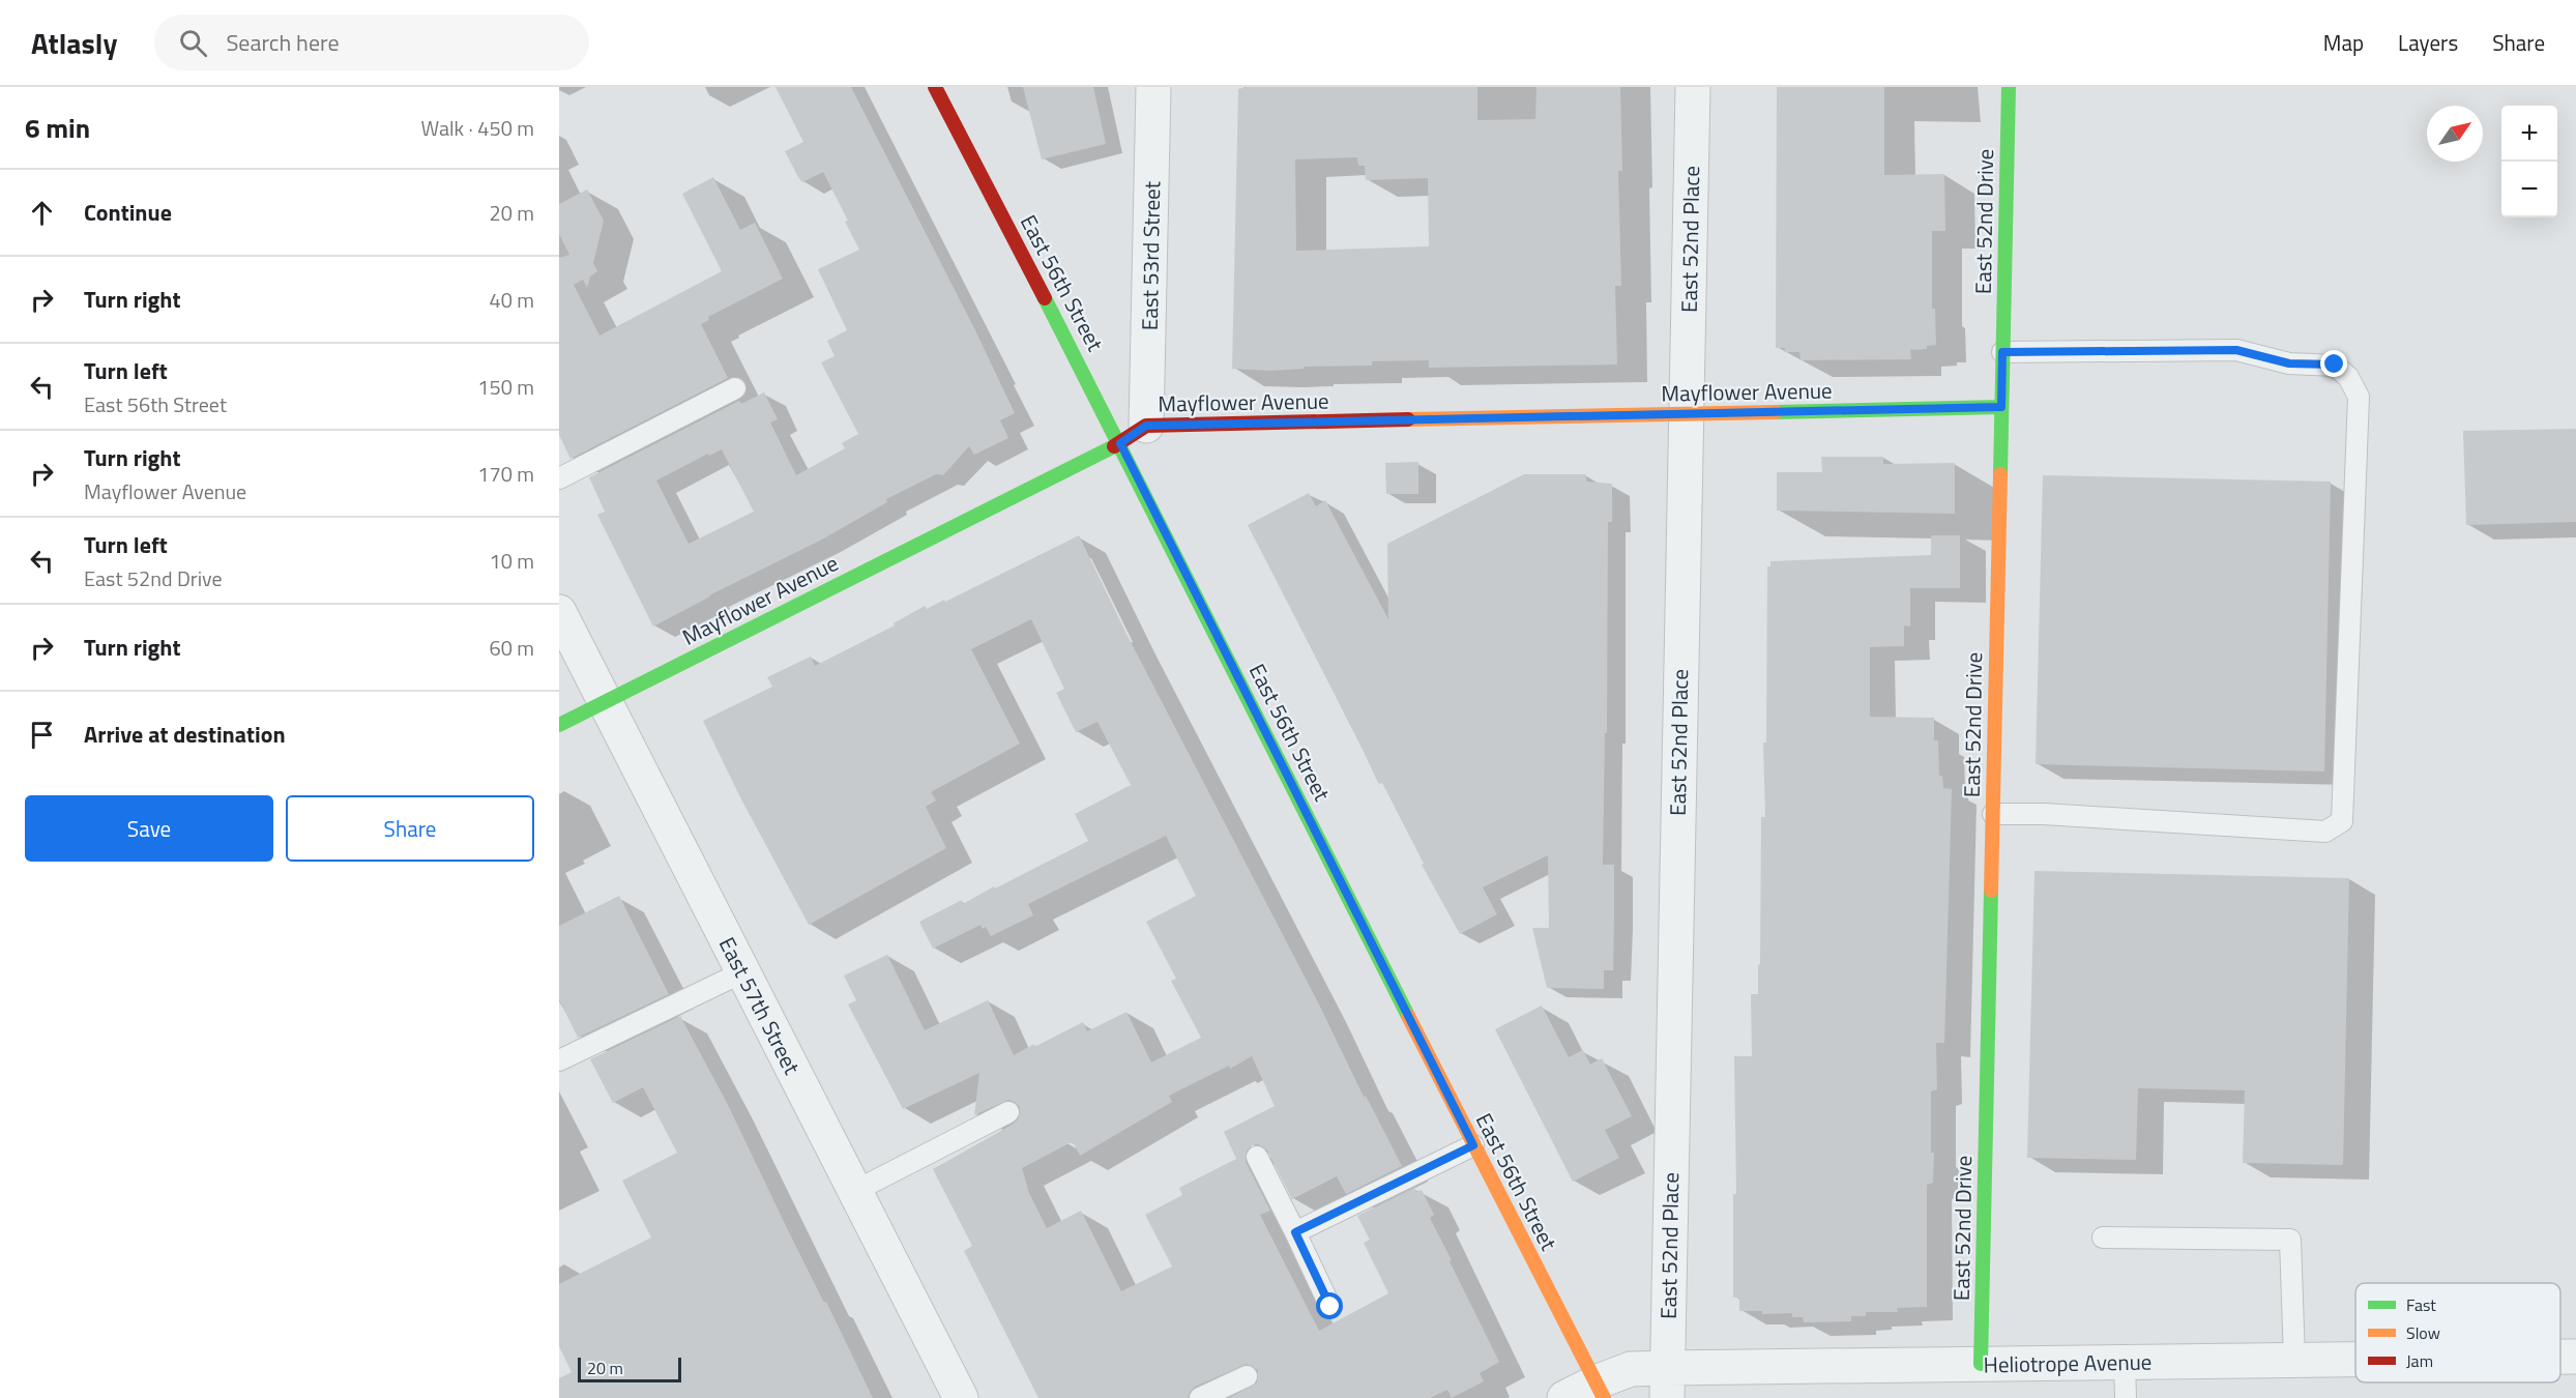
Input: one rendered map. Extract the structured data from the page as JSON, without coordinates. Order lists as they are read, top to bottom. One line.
{"streets":{"street":["East 52nd Drive","East 52nd Place","East 53rd Street","East 56th Street","Mayflower Avenue","East 57th Street","Heliotrope Avenue"]},"crossings":[["East 52nd Drive","Mayflower Avenue"],["East 52nd Drive","Heliotrope Avenue"],["East 52nd Place","Mayflower Avenue"],["East 52nd Place","Heliotrope Avenue"],["East 53rd Street","East 56th Street"],["East 53rd Street","Mayflower Avenue"],["East 56th Street","Mayflower Avenue"],["East 56th Street","Heliotrope Avenue"],["Mayflower Avenue","East 57th Street"]],"legend":["Fast","Slow","Jam"],"scale_bar":"20 m","north":"top right","page":{"header":"Atlasly","search":"Search here","nav":["Map","Layers","Share"],"heading":["6 min","Walk · 450 m"],"map_buttons":["+","−"],"list":[["Continue","20 m"],["Turn right","40 m"],["Turn left","East 56th Street","150 m"],["Turn right","Mayflower Avenue","170 m"],["Turn left","East 52nd Drive","10 m"],["Turn right","60 m"],"Arrive at destination"],"buttons":["Save","Share"],"scale":"20 m"}}
